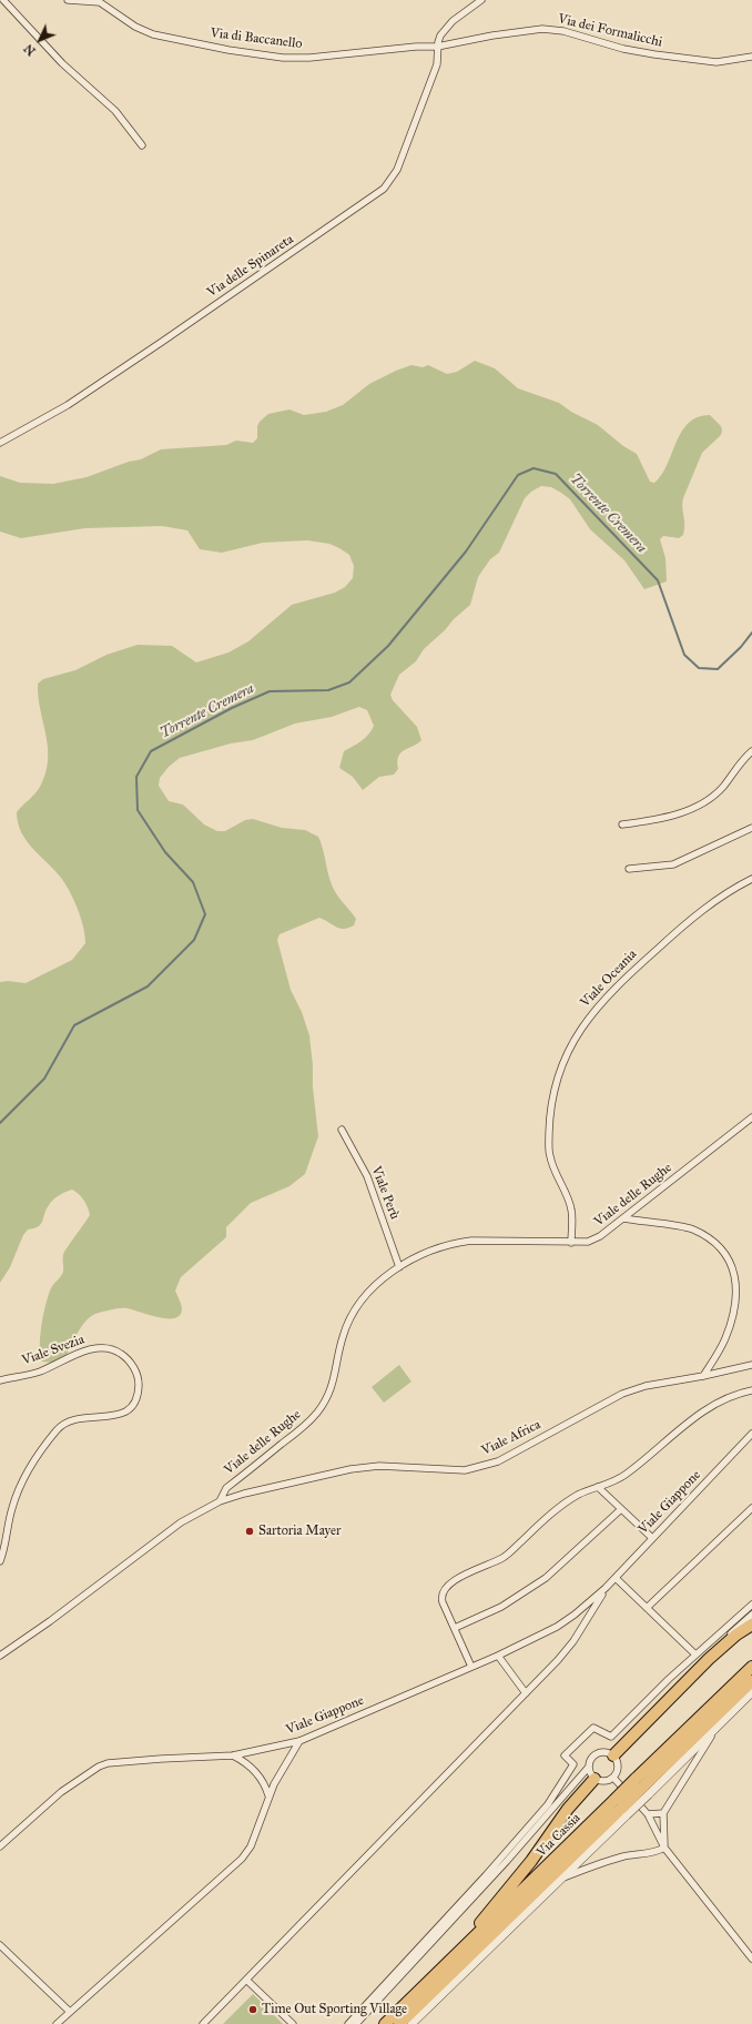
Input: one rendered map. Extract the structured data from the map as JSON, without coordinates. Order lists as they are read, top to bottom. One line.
{"streets":{"highway":["Via Cassia"],"street":["Via dei Formalicchi","Via di Baccanello","Via delle Spinareta","Viale Oceania","Viale Perù","Viale delle Rughe","Viale Svezia","Viale Africa","Viale Giappone"]},"crossings":[["Via dei Formalicchi","Via di Baccanello"],["Via dei Formalicchi","Via delle Spinareta"],["Via di Baccanello","Via delle Spinareta"],["Viale Oceania","Viale delle Rughe"],["Viale Perù","Viale delle Rughe"],["Viale delle Rughe","Viale Africa"]],"water":["Torrente Cremera"],"places":["Sartoria Mayer","Time Out Sporting Village"],"north":"bottom left"}
